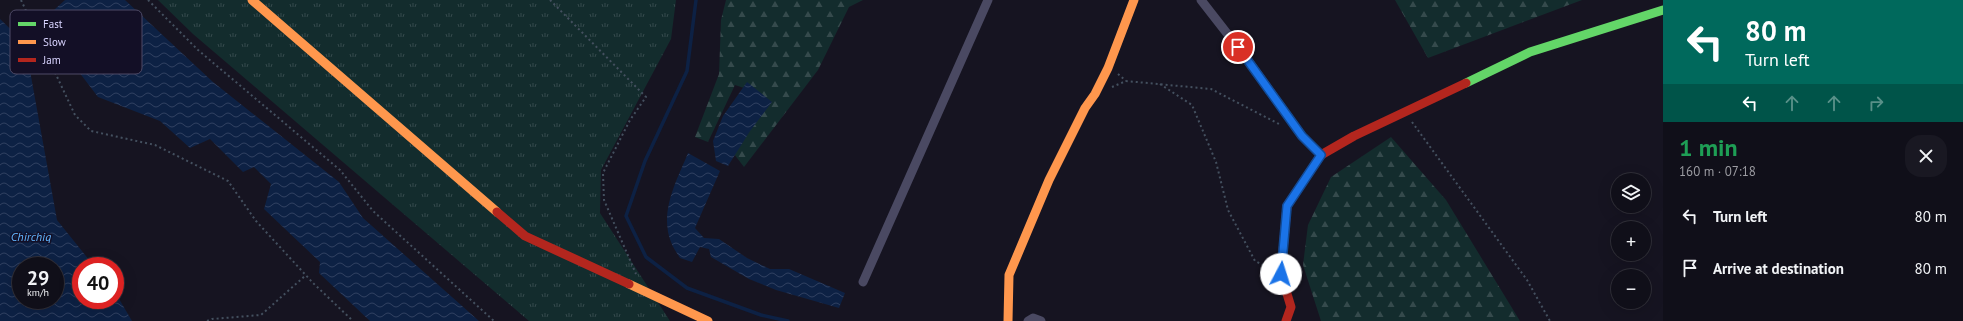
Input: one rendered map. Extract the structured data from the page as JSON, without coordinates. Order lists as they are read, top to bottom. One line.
{"water":["Chirchiq"],"legend":["Fast","Slow","Jam"],"page":{"turn":["80 m","Turn left"],"heading":["1 min","160 m · 07:18"],"map_buttons":["+","−"],"list":[{"name":"Turn left","value":"80 m"},{"name":"Arrive at destination","value":"80 m"}],"speed":"29 km/h","limit":"40"}}
